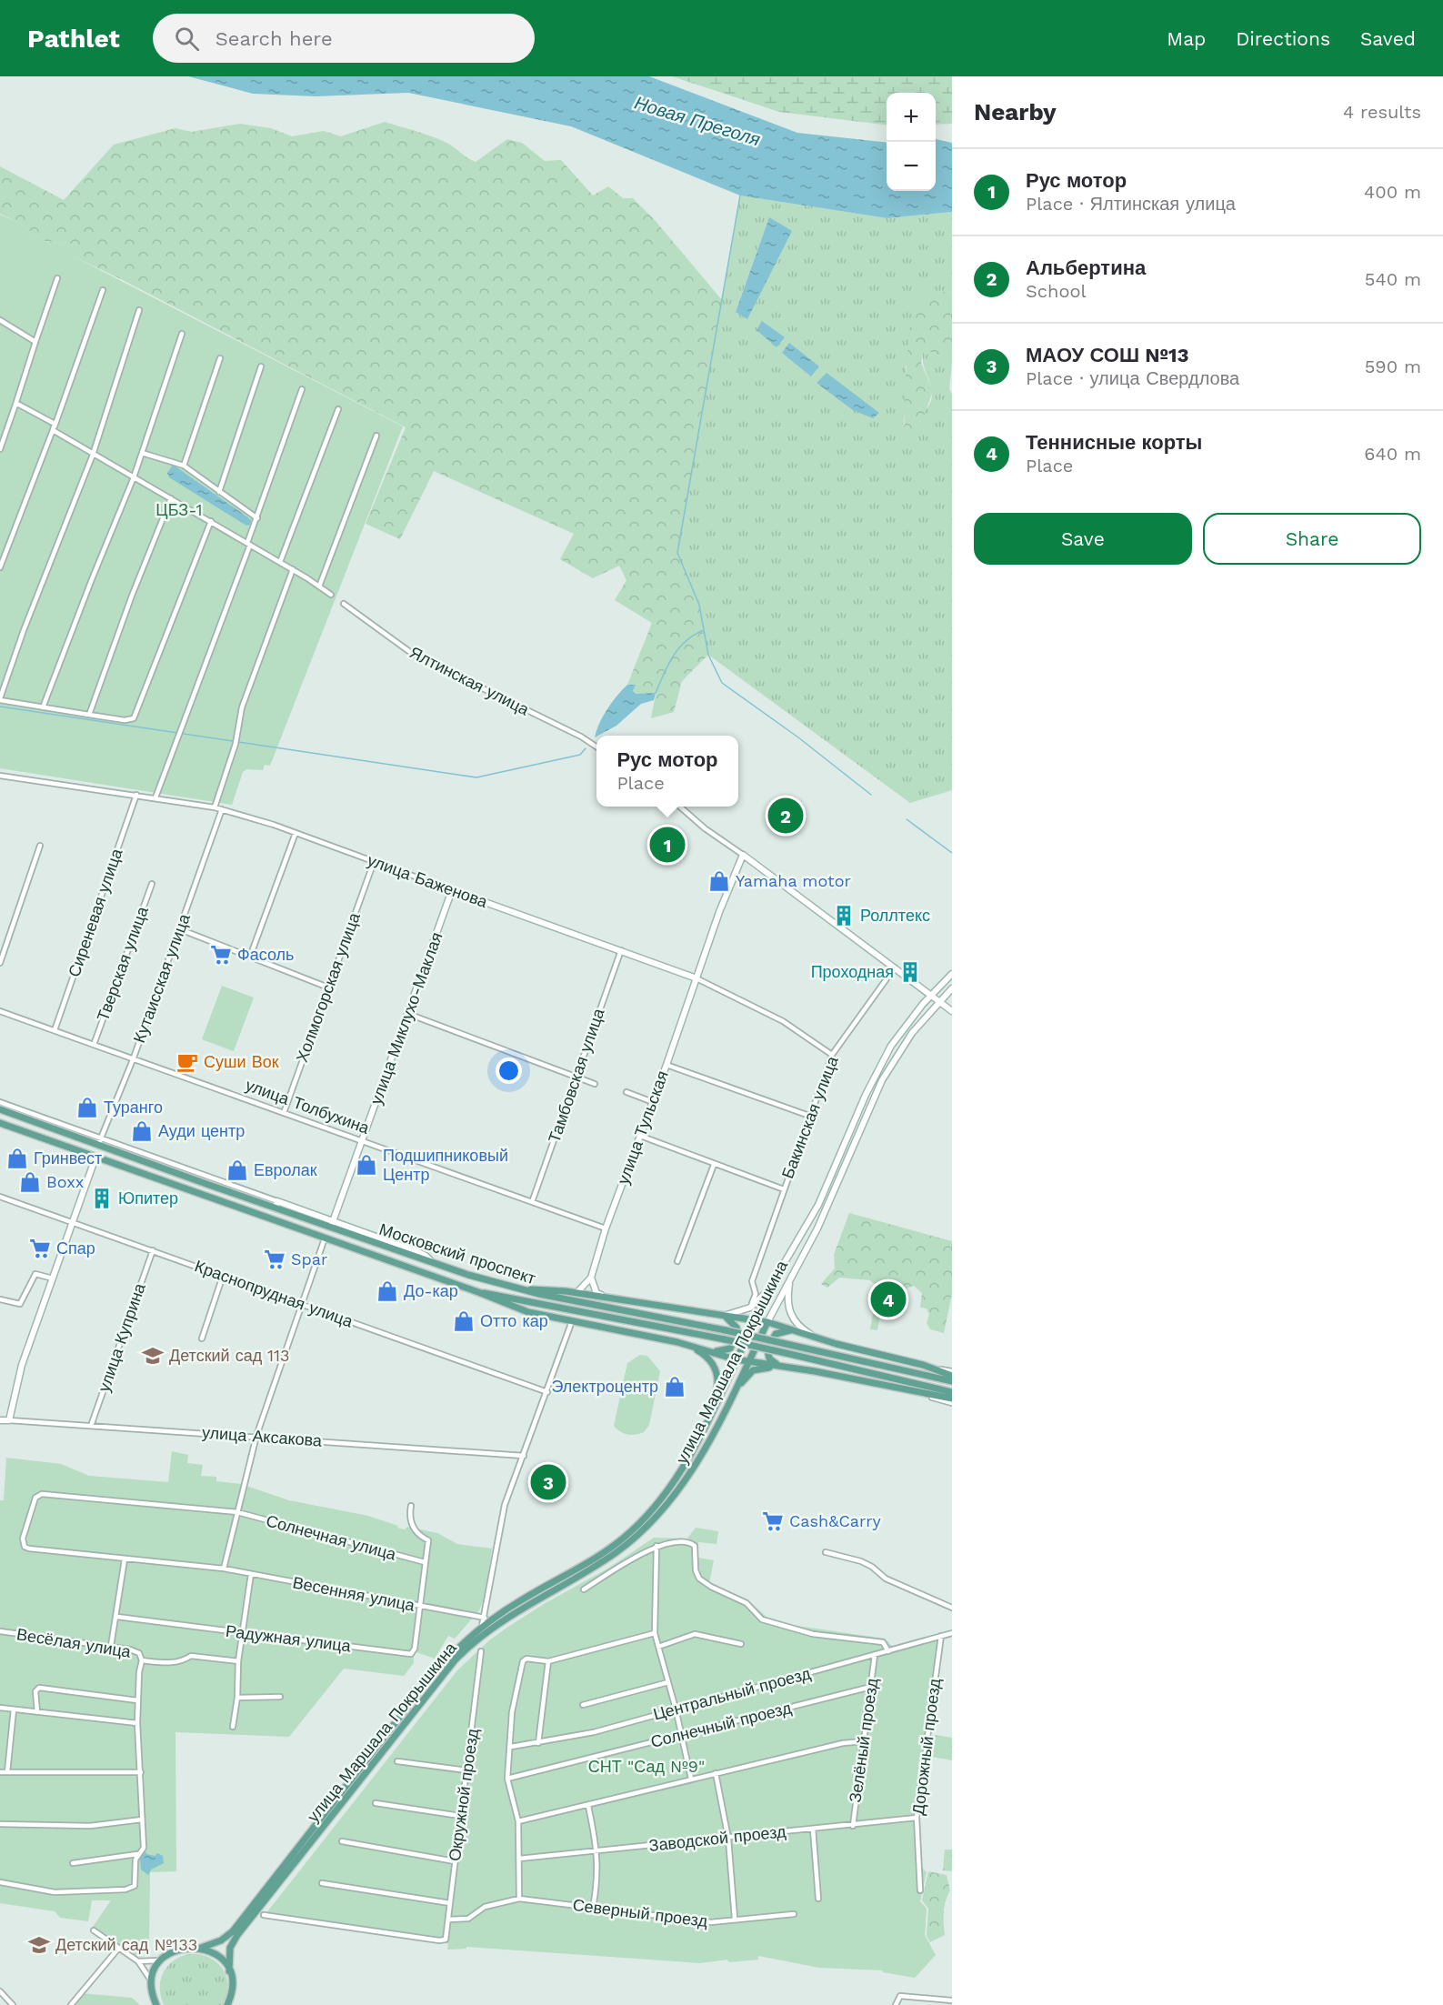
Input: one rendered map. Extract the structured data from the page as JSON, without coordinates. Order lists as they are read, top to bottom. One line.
{"streets":{"main road":["Московский проспект","улица Маршала Покрышкина"],"street":["Ялтинская улица","улица Баженова","Сиреневая улица","Тверская улица","Кутаисская улица","Холмогорская улица","улица Миклухо-Маклая","Тамбовская улица","улица Толбухина","Бакинская улица","улица Тульская","Краснопрудная улица","улица Куприна","улица Аксакова","Солнечная улица","Весенняя улица","Радужная улица","Весёлая улица","Центральный проезд","Солнечный проезд","Зелёный проезд","Дорожный проезд","Окружной проезд","Заводской проезд","Северный проезд"]},"crossings":[["улица Баженова","Сиреневая улица"],["улица Баженова","Кутаисская улица"],["улица Баженова","Холмогорская улица"],["улица Баженова","улица Миклухо-Маклая"],["улица Баженова","Тамбовская улица"],["улица Баженова","Бакинская улица"],["улица Баженова","улица Тульская"],["Сиреневая улица","улица Толбухина"],["Тверская улица","улица Толбухина"],["Кутаисская улица","улица Толбухина"],["Кутаисская улица","Московский проспект"],["Холмогорская улица","улица Толбухина"],["улица Миклухо-Маклая","улица Толбухина"],["улица Миклухо-Маклая","Московский проспект"],["Тамбовская улица","улица Толбухина"],["улица Толбухина","улица Тульская"],["Краснопрудная улица","улица Куприна"],["улица Куприна","улица Аксакова"],["Солнечная улица","Весенняя улица"],["Весенняя улица","Радужная улица"],["Центральный проезд","Зелёный проезд"],["Центральный проезд","Дорожный проезд"],["Солнечный проезд","Зелёный проезд"],["Зелёный проезд","Заводской проезд"],["Дорожный проезд","Заводской проезд"]],"water":["Новая Преголя"],"parks":["ЦБЗ-1","СНТ \"Сад №9\""],"places":{"shop":["Yamaha motor","Туранго","Ауди центр","Гринвест","Подшипниковый Центр","Евролак","Boxx","До-кар","Отто кар","Электроцентр"],"building":["Роллтекс","Проходная","Юпитер"],"supermarket":["Фасоль","Спар","Spar","Cash&Carry"],"cafe":["Суши Вок"],"school or university":["Детский сад 113","Детский сад №133"]},"page":{"header":"Pathlet","search":"Search here","nav":["Map","Directions","Saved"],"heading":["Nearby","4 results"],"map_buttons":["+","−"],"list":[{"mark":"1","name":"Рус мотор","note":"Place · Ялтинская улица","value":"400 m"},{"mark":"2","name":"Альбертина","note":"School","value":"540 m"},{"mark":"3","name":"МАОУ СОШ №13","note":"Place · улица Свердлова","value":"590 m"},{"mark":"4","name":"Теннисные корты","note":"Place","value":"640 m"}],"buttons":["Save","Share"],"popup":["Рус мотор","Place"],"pins":["2","1","4","3"]}}
